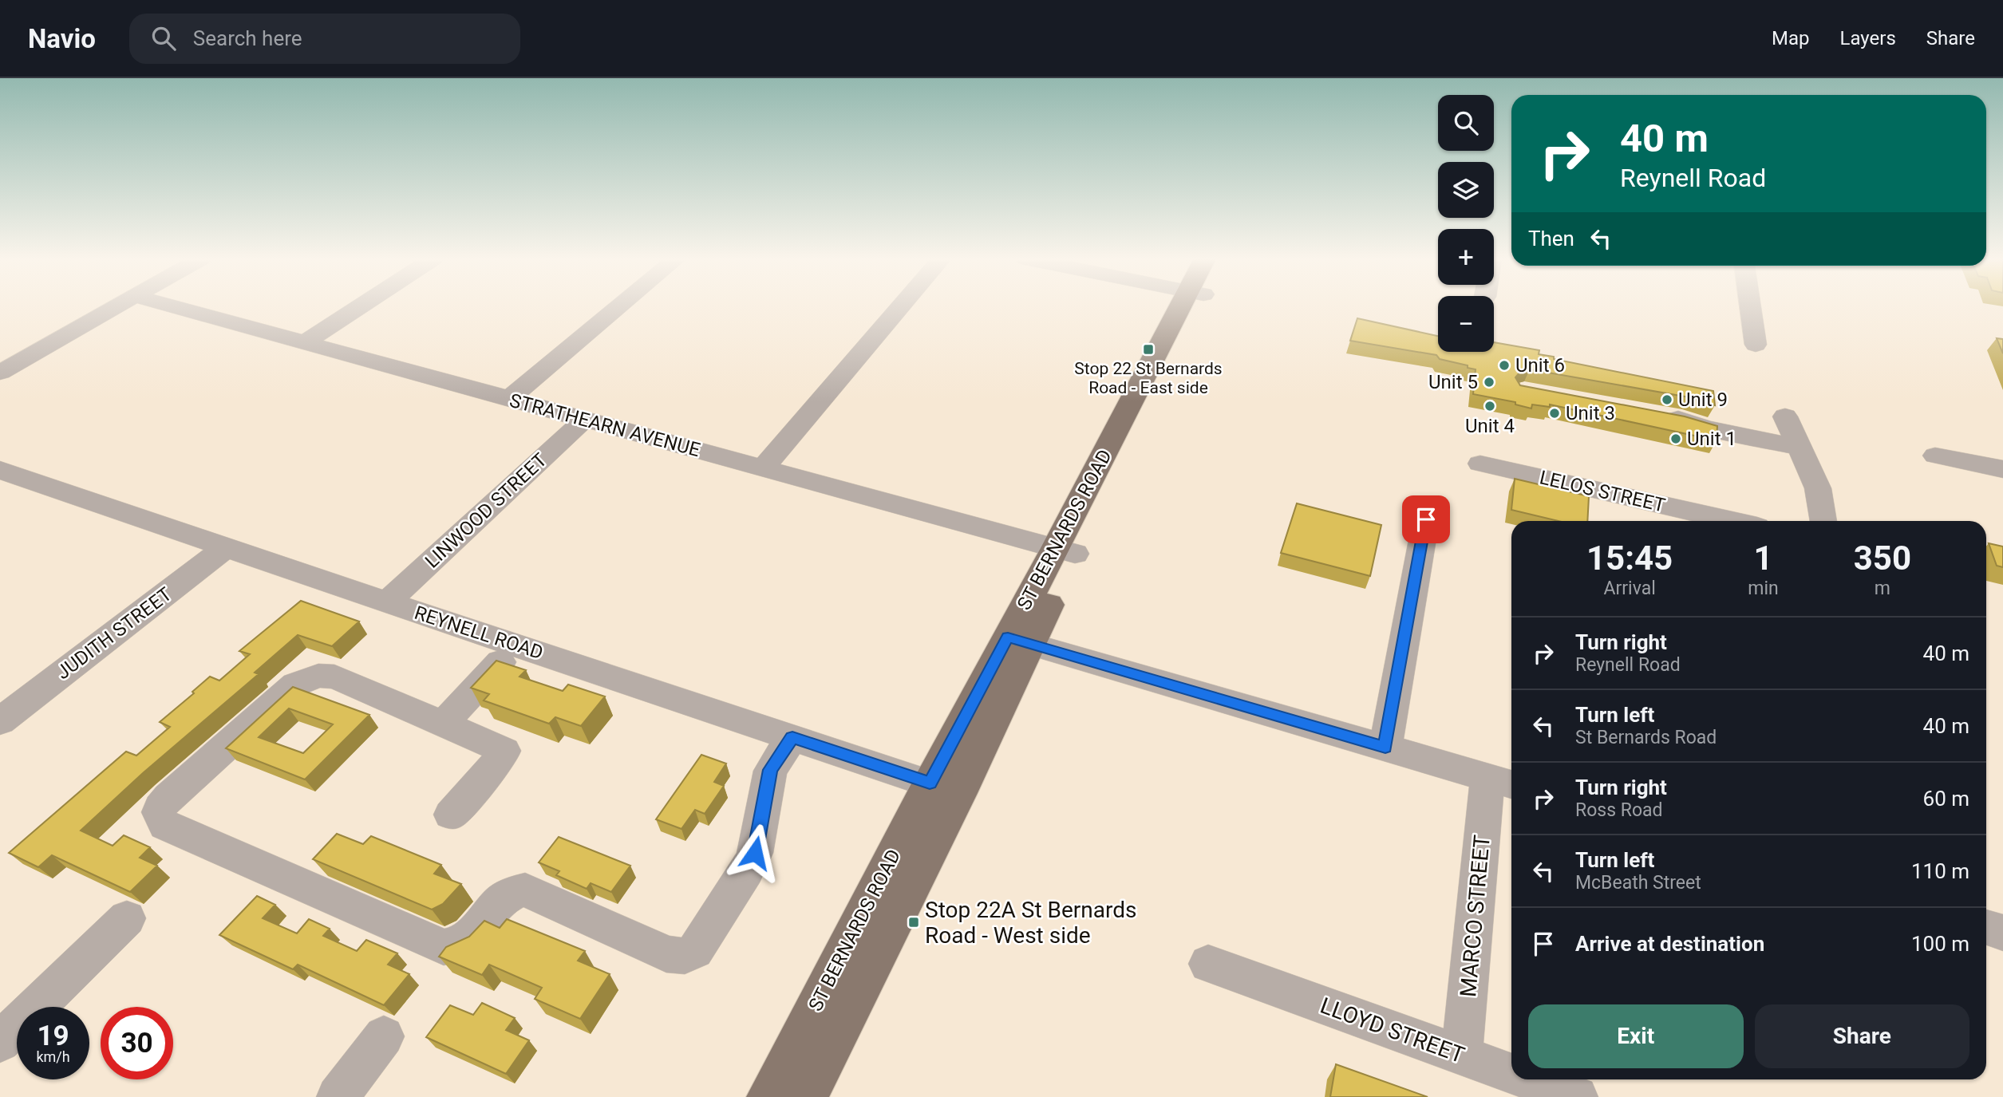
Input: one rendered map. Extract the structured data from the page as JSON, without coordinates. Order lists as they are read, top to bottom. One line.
{"streets":{"main road":["ST BERNARDS ROAD"],"street":["STRATHEARN AVENUE","LELOS STREET","LINWOOD STREET","REYNELL ROAD","JUDITH STREET","MARCO STREET","LLOYD STREET"]},"crossings":[["STRATHEARN AVENUE","LINWOOD STREET"],["STRATHEARN AVENUE","ST BERNARDS ROAD"],["LINWOOD STREET","REYNELL ROAD"],["ST BERNARDS ROAD","REYNELL ROAD"],["REYNELL ROAD","JUDITH STREET"],["MARCO STREET","LLOYD STREET"]],"places":{"transit":["Stop 22 St Bernards Road - East side","Stop 22A St Bernards Road - West side"],"other":["Unit 6","Unit 5","Unit 9","Unit 4","Unit 3","Unit 1"]},"page":{"header":"Navio","search":"Search here","nav":["Map","Layers","Share"],"map_buttons":["+","−"],"turn":["40 m","Reynell Road"],"then":"Then","eta":["15:45","Arrival","1","min","350","m"],"list":[{"name":"Turn right","note":"Reynell Road","value":"40 m"},{"name":"Turn left","note":"St Bernards Road","value":"40 m"},{"name":"Turn right","note":"Ross Road","value":"60 m"},{"name":"Turn left","note":"McBeath Street","value":"110 m"},{"name":"Arrive at destination","value":"100 m"}],"buttons":["Exit","Share"],"speed":"19 km/h","limit":"30"}}
